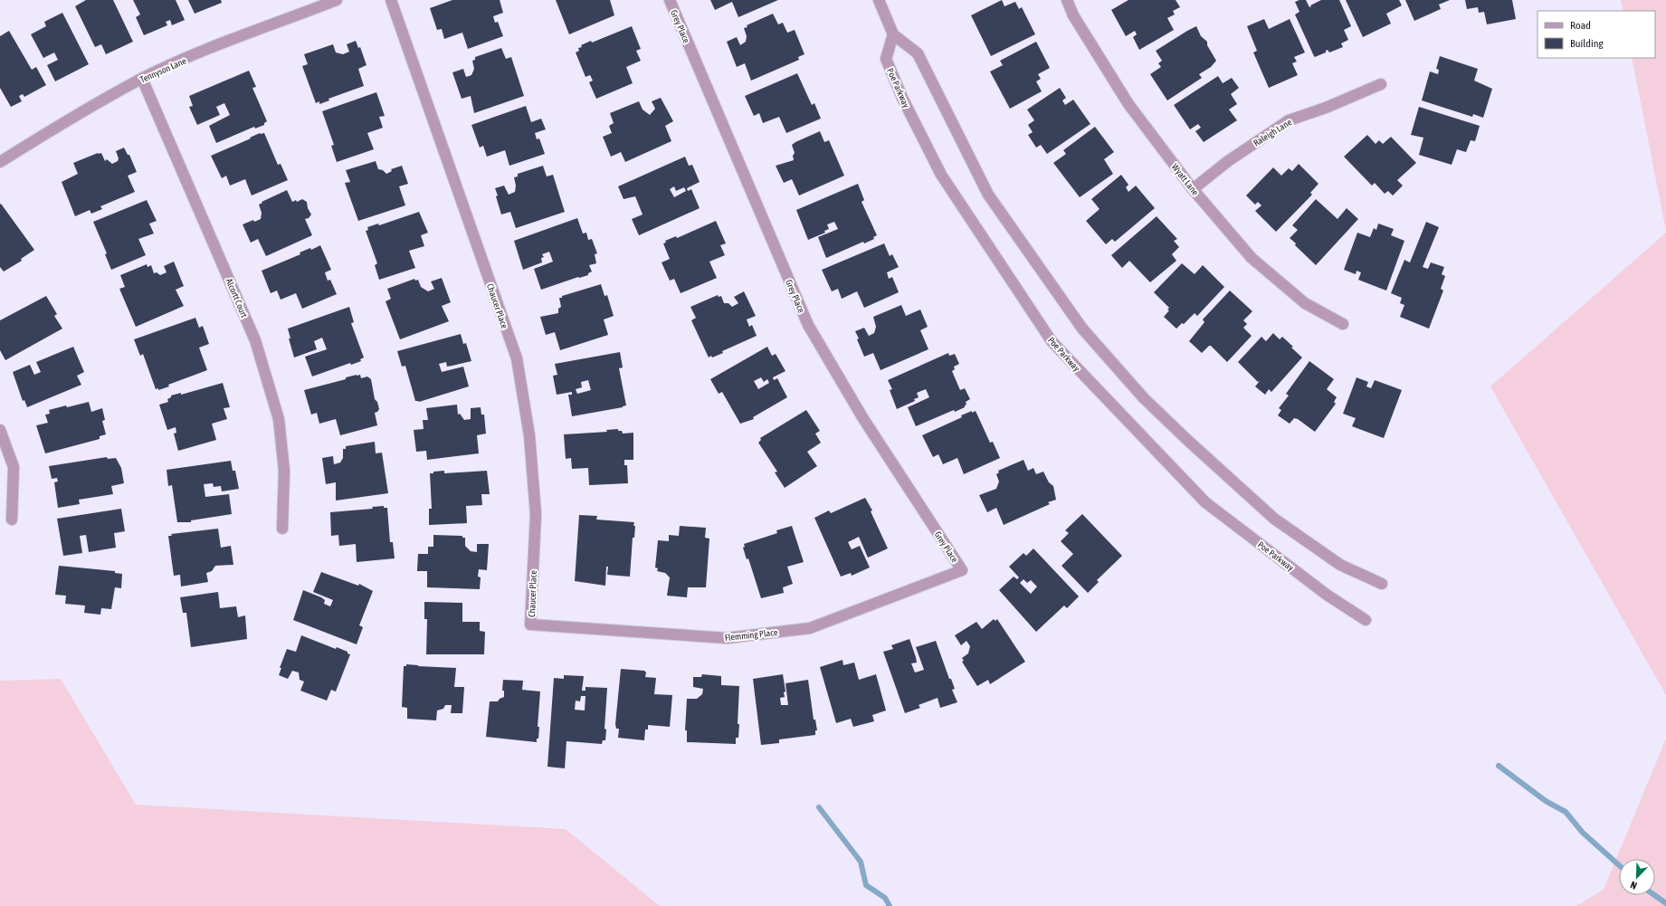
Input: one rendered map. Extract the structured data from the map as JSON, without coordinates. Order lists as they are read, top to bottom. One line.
{"streets":{"street":["Grey Place","Tennyson Lane","Poe Parkway","Raleigh Lane","Wyatt Lane","Alcortt Court","Chaucer Place","Flemming Place"]},"crossings":[["Grey Place","Flemming Place"],["Tennyson Lane","Alcortt Court"],["Raleigh Lane","Wyatt Lane"],["Chaucer Place","Flemming Place"]],"legend":["Road","Building"],"north":"bottom left"}
